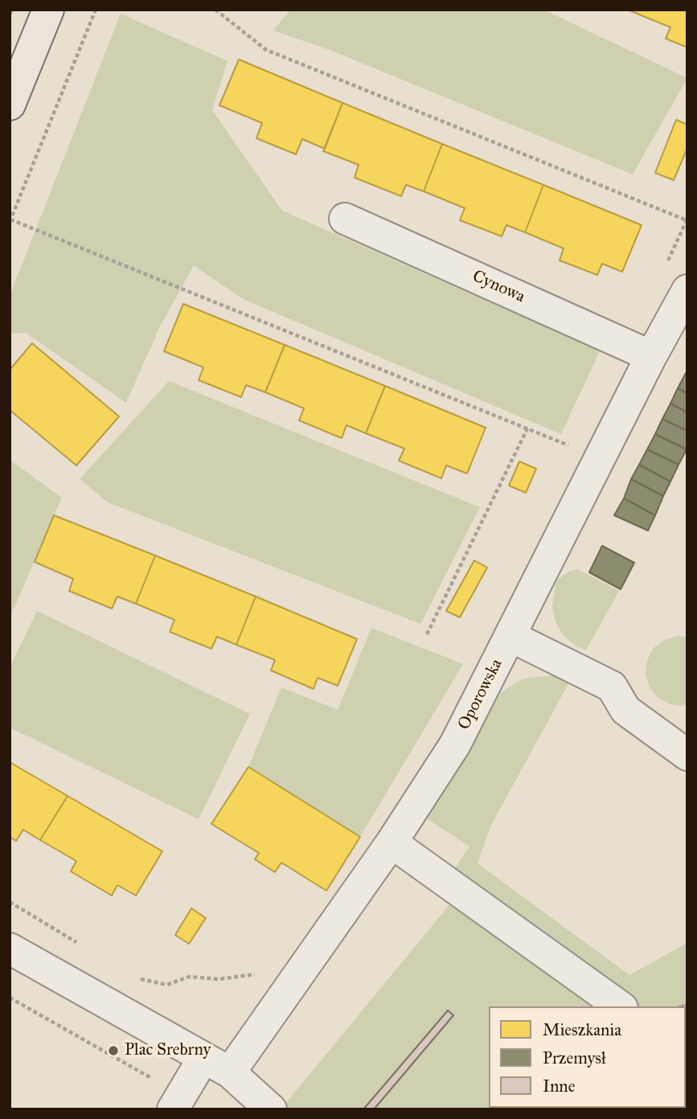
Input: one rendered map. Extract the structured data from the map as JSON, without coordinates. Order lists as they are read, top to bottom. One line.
{"streets":{"street":["Cynowa","Oporowska"]},"crossings":[["Cynowa","Oporowska"]],"places":["Plac Srebrny"],"legend":["Mieszkania","Przemysł","Inne"]}
